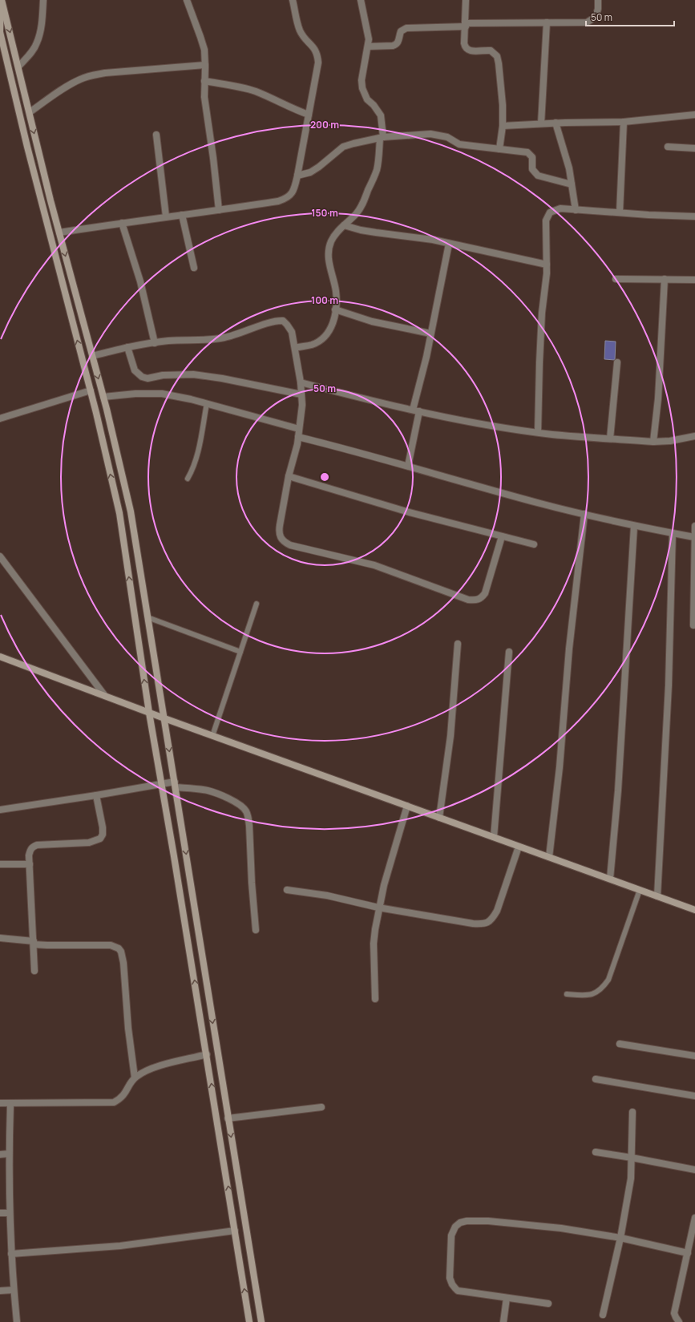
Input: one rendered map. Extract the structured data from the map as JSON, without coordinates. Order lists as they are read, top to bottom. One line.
{"scale_bar":"50 m","rings":["200 m","150 m","100 m","50 m"]}
